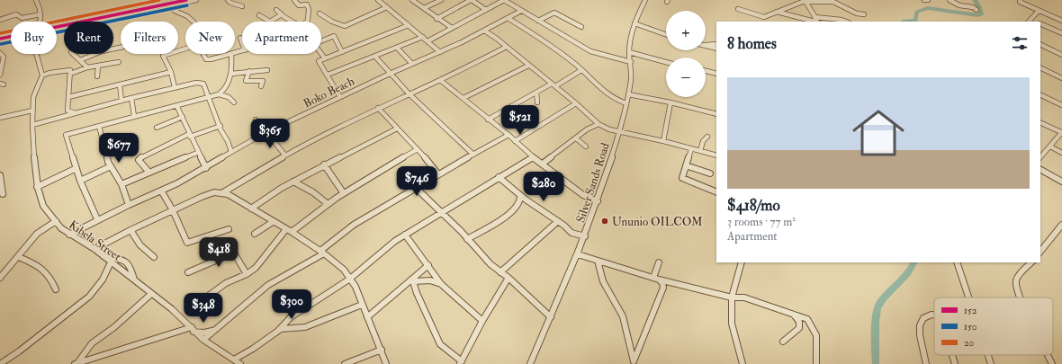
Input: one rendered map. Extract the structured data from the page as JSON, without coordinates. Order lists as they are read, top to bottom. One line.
{"streets":{"street":["Boko Beach","Silver Sands Road","Kibela Street"]},"crossings":[["Boko Beach","Kibela Street"]],"places":["Ununio OILCOM"],"lines":["transit line 152","transit line 20","transit line 150"],"legend":["152","150","20"],"page":{"map_buttons":["+","−"],"chip":["Buy","Rent","Filters","New","Apartment"],"heading":"8 homes","list":[{"name":"$418/mo","note":"3 rooms · 77 m² · Apartment"}],"price":["$521","$365","$677","$746","$280","$418","$300","$348"]}}
